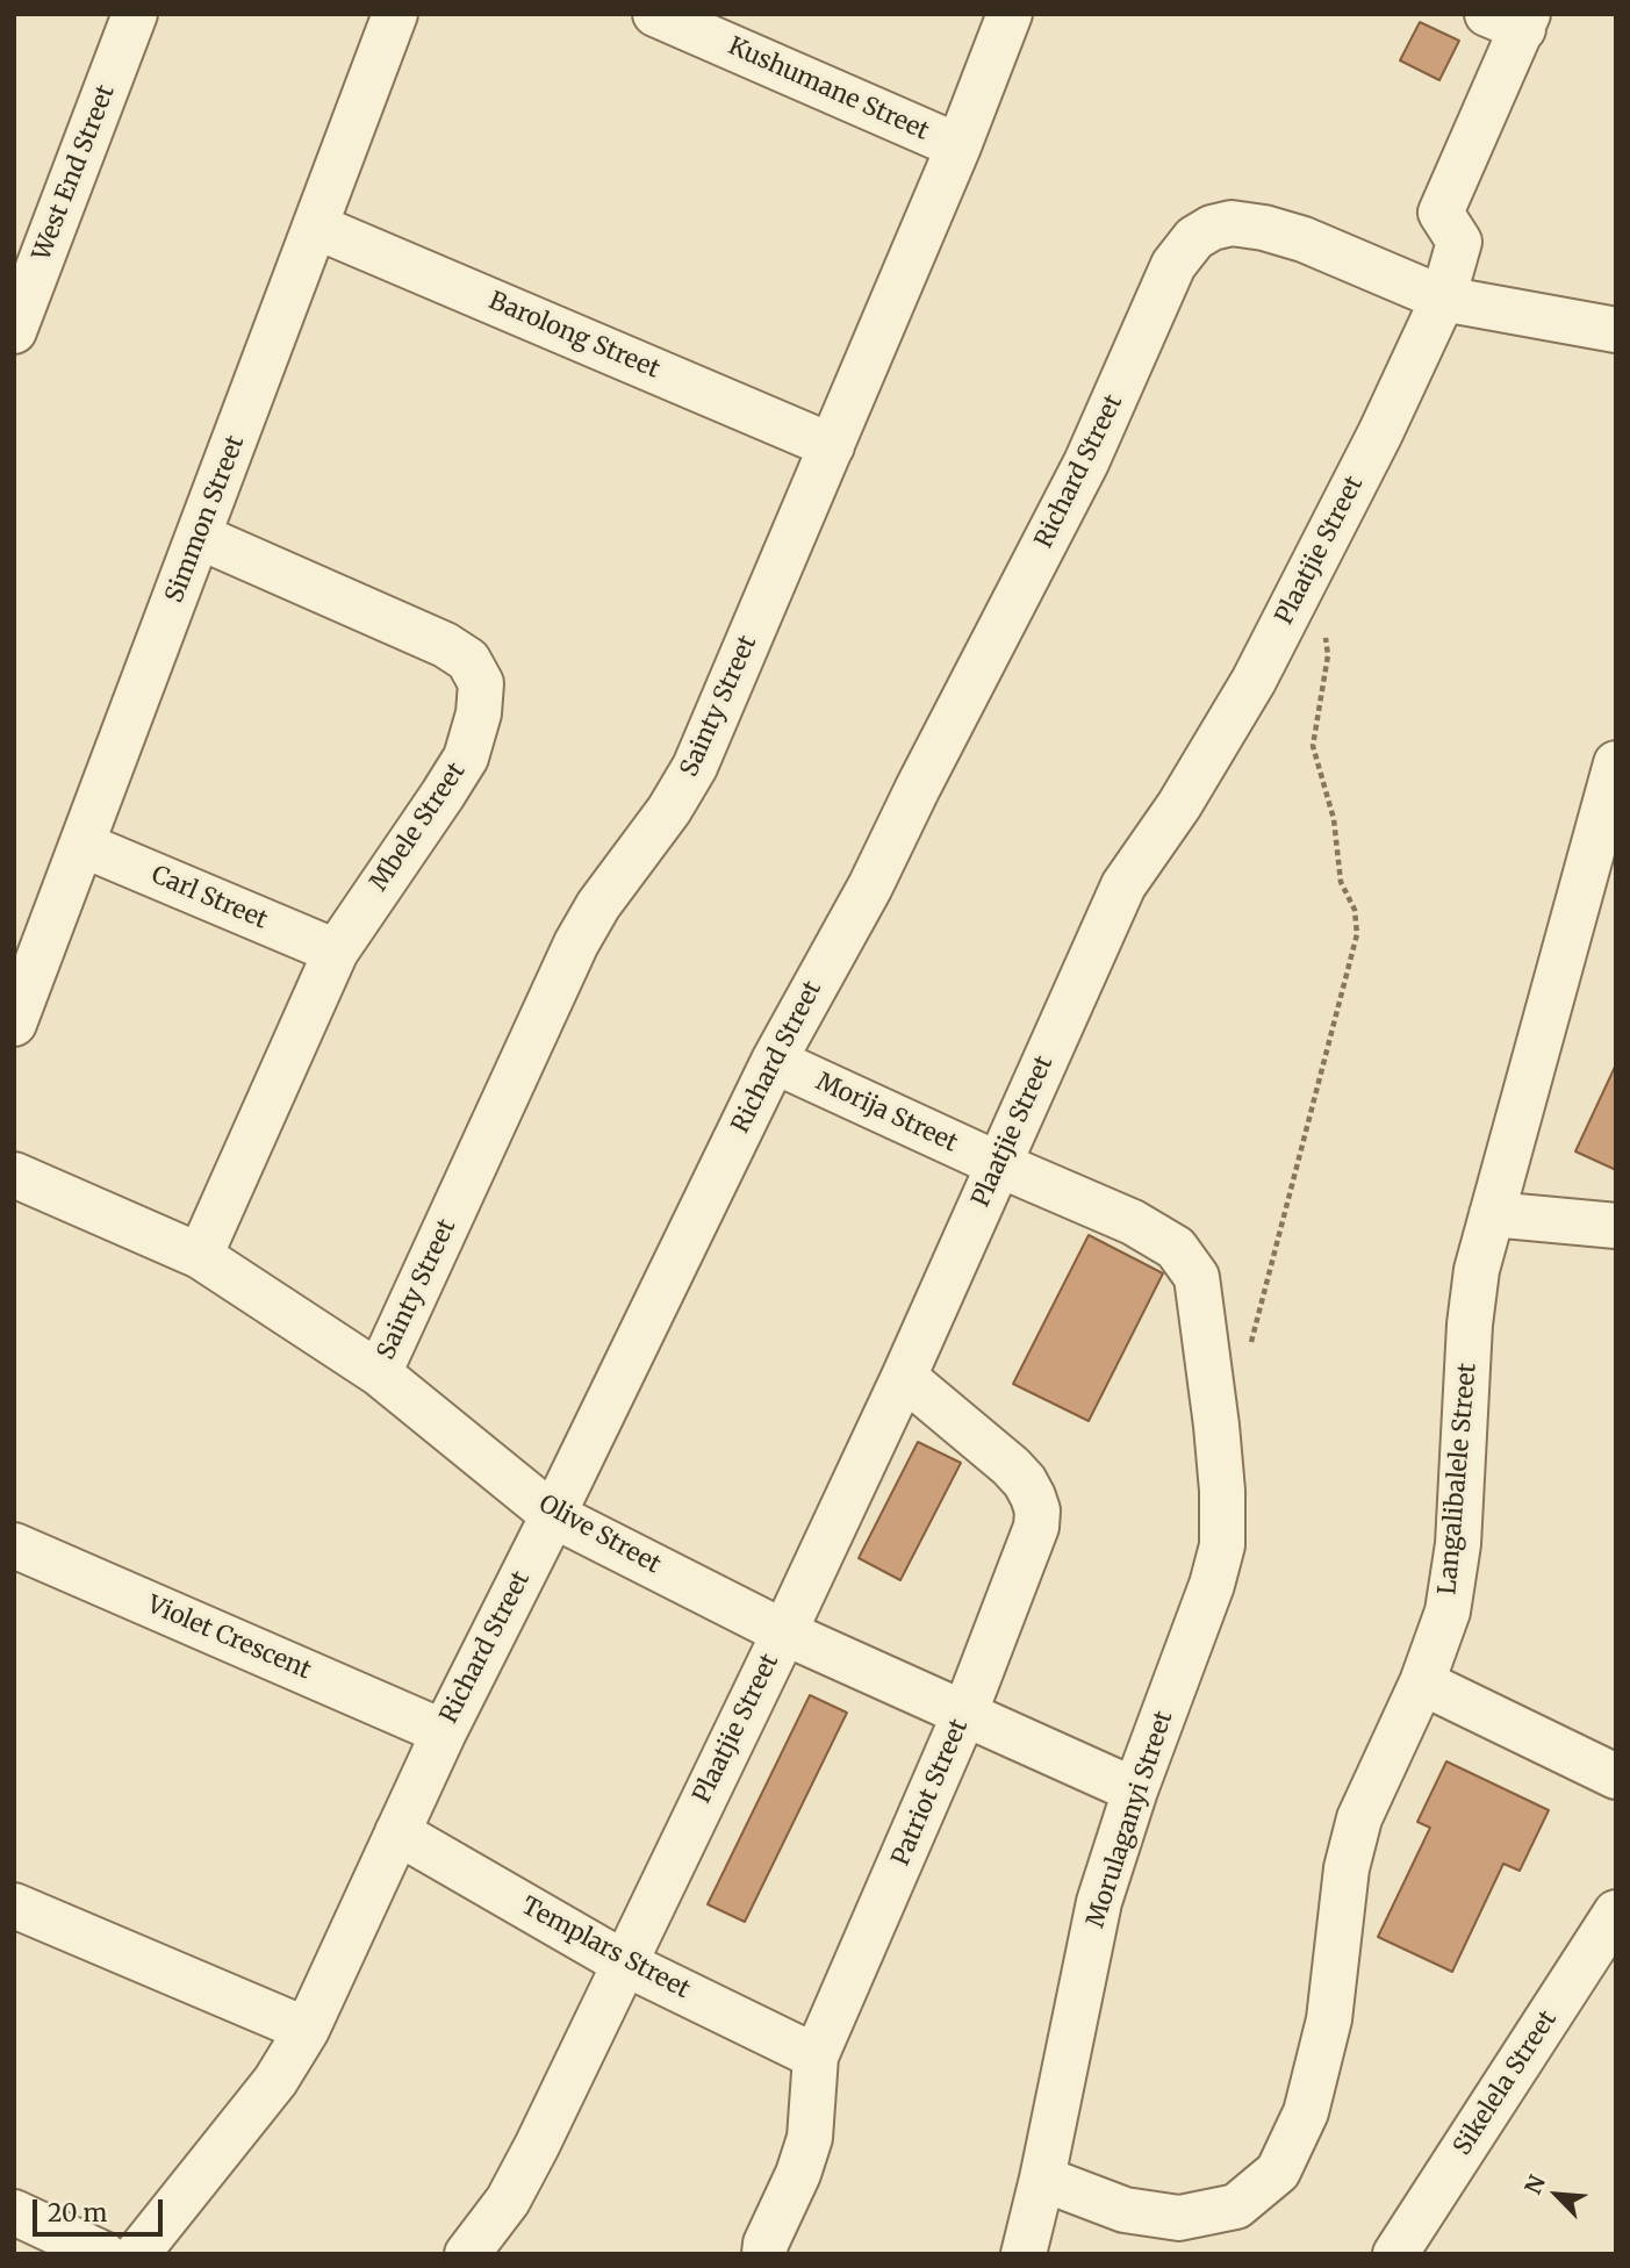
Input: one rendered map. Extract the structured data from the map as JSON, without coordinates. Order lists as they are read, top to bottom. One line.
{"streets":{"street":["Kushumane Street","West End Street","Barolong Street","Richard Street","Simmon Street","Plaatjie Street","Sainty Street","Mbele Street","Carl Street","Morija Street","Langalibalele Street","Olive Street","Violet Crescent","Patriot Street","Morulaganyi Street","Templars Street","Sikelela Street"]},"crossings":[["Kushumane Street","Sainty Street"],["Barolong Street","Simmon Street"],["Barolong Street","Sainty Street"],["Richard Street","Plaatjie Street"],["Richard Street","Morija Street"],["Richard Street","Olive Street"],["Richard Street","Violet Crescent"],["Richard Street","Templars Street"],["Simmon Street","Mbele Street"],["Simmon Street","Carl Street"],["Plaatjie Street","Morija Street"],["Plaatjie Street","Olive Street"],["Plaatjie Street","Patriot Street"],["Plaatjie Street","Templars Street"],["Sainty Street","Olive Street"],["Mbele Street","Carl Street"],["Mbele Street","Olive Street"],["Morija Street","Morulaganyi Street"],["Langalibalele Street","Morulaganyi Street"],["Olive Street","Patriot Street"],["Olive Street","Morulaganyi Street"],["Patriot Street","Templars Street"]],"scale_bar":"20 m","north":"top left"}
